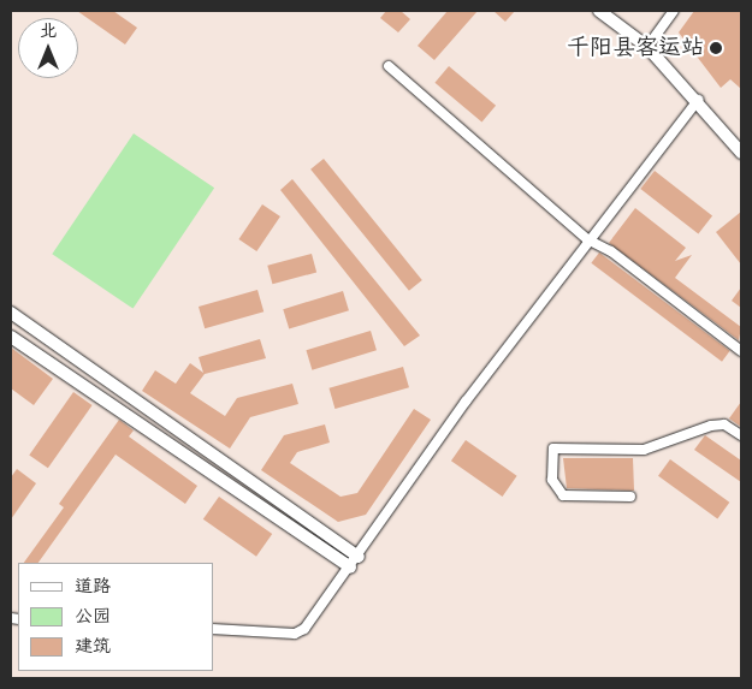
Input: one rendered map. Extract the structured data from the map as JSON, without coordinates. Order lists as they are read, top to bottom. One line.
{"places":["千阳县客运站"],"legend":["道路","公园","建筑"],"north":"top"}
